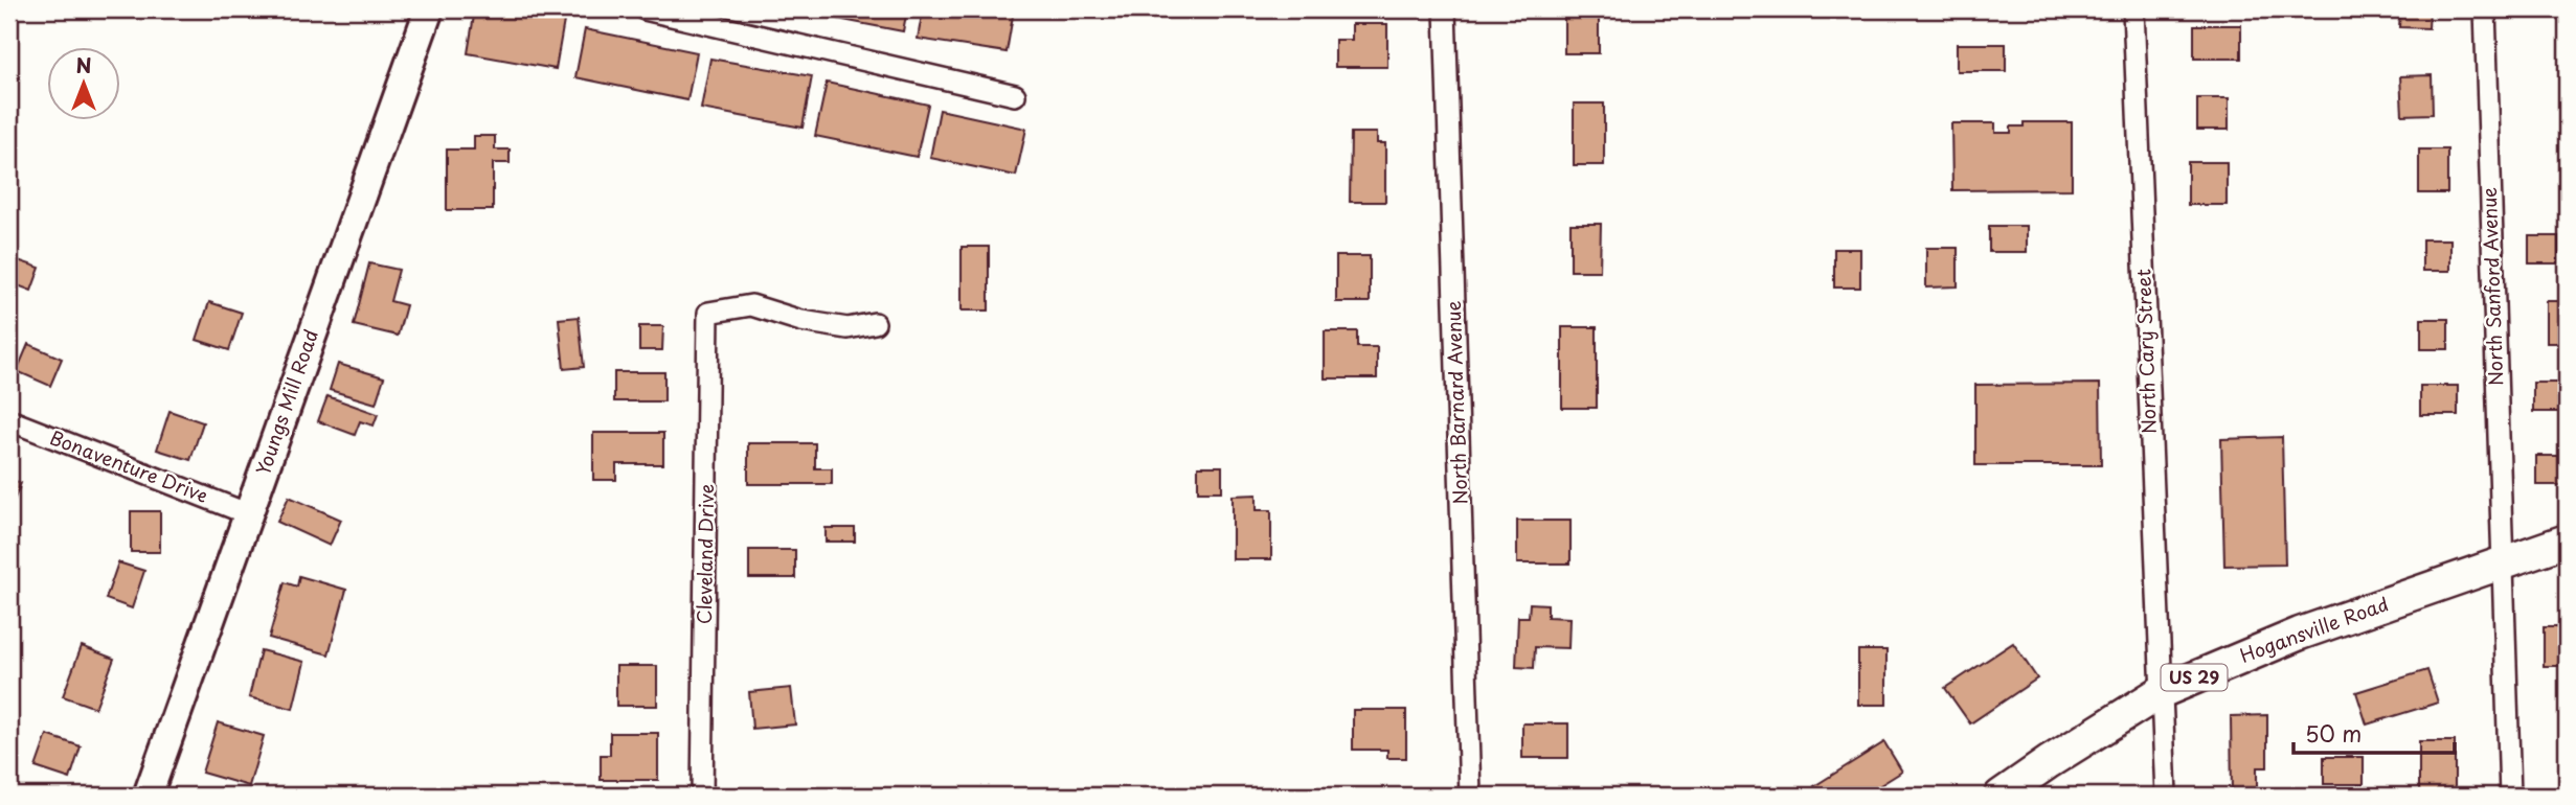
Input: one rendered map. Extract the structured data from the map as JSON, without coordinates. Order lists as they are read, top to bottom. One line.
{"streets":{"main road":["Hogansville Road","US 29"],"street":["North Sanford Avenue","North Cary Street","Youngs Mill Road","North Barnard Avenue","Bonaventure Drive","Cleveland Drive"]},"crossings":[["North Sanford Avenue","Hogansville Road"],["North Cary Street","Hogansville Road"],["Youngs Mill Road","Bonaventure Drive"]],"scale_bar":"50 m","north":"top"}
